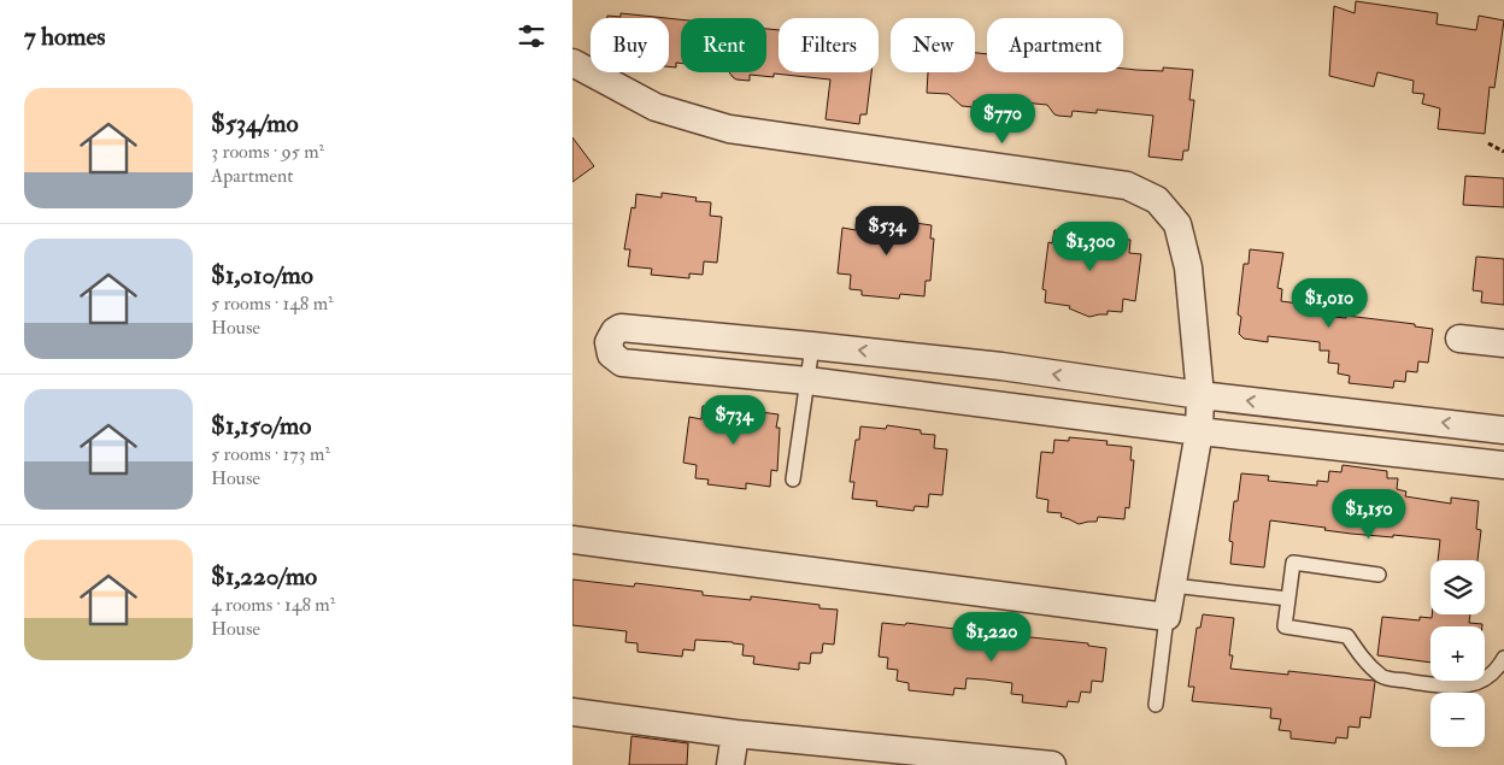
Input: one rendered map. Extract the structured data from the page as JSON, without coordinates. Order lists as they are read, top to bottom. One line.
{"page":{"heading":"7 homes","chip":["Buy","Rent","Filters","New","Apartment"],"list":[{"name":"$534/mo","note":"3 rooms · 95 m² · Apartment"},{"name":"$1,010/mo","note":"5 rooms · 148 m² · House"},{"name":"$1,150/mo","note":"5 rooms · 173 m² · House"},{"name":"$1,220/mo","note":"4 rooms · 148 m² · House"}],"price":["$770","$534","$1,300","$1,010","$734","$1,150","$1,220"],"map_buttons":["+","−"]}}
